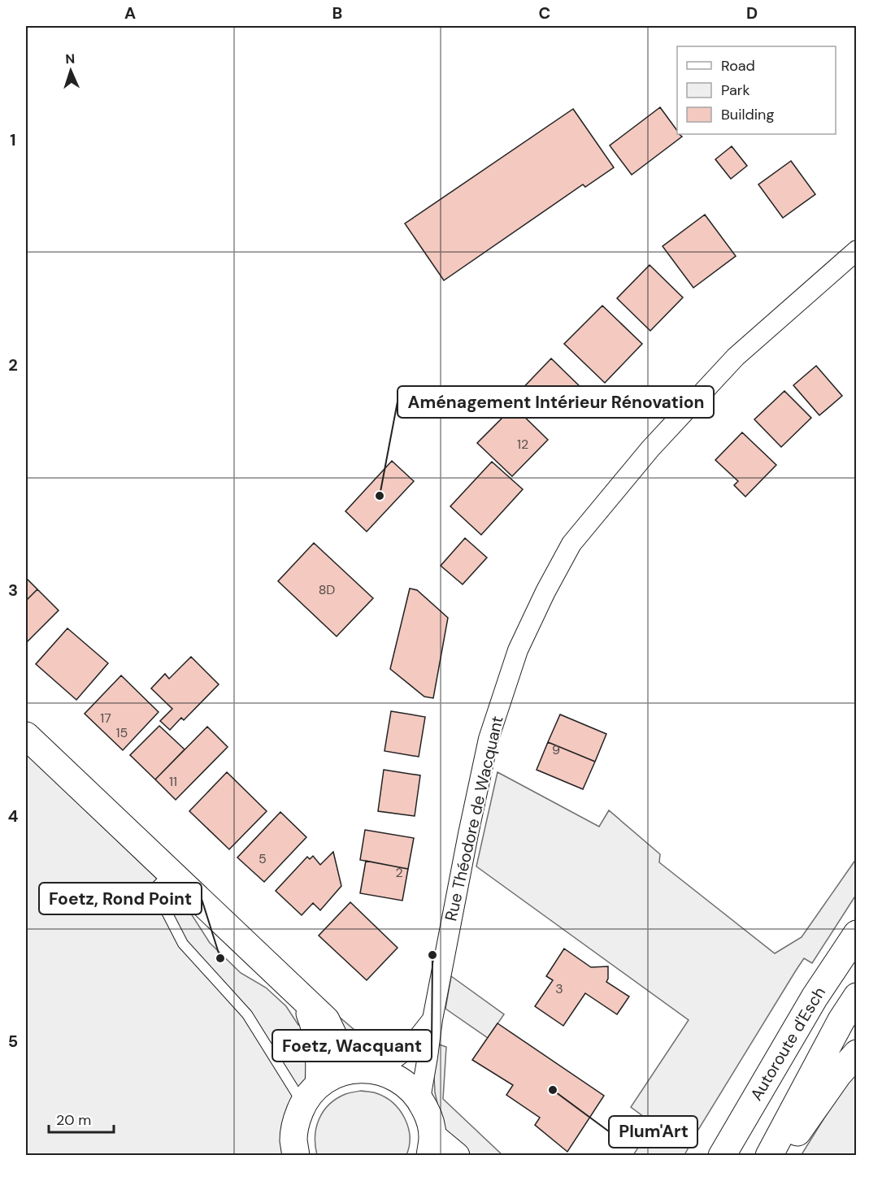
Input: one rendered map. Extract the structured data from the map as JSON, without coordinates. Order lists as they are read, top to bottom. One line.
{"streets":{"main road":["Autoroute d'Esch"],"street":["Rue Théodore de Wacquant"]},"places":["Aménagement Intérieur Rénovation","Foetz, Wacquant","Foetz, Rond Point","Plum'Art"],"house_numbers":["12","8D","17","15","9","11","5","2","3"],"legend":["Road","Park","Building"],"scale_bar":"20 m","north":"top","grid":{"columns":["A","B","C","D"],"rows":["1","2","3","4","5"]}}
